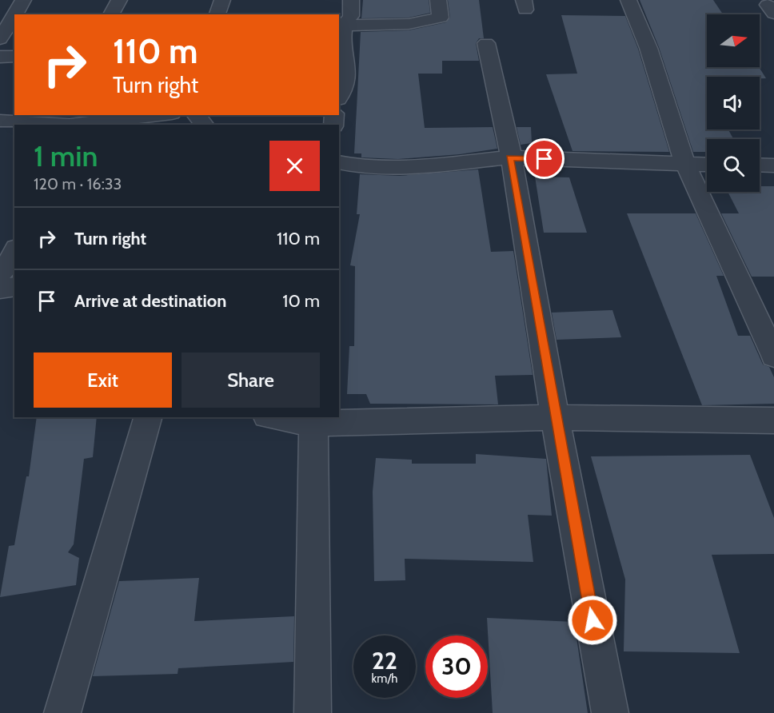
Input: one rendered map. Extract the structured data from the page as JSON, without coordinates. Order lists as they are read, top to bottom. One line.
{"north":"right","page":{"turn":["110 m","Turn right"],"heading":["1 min","120 m · 16:33"],"list":[{"name":"Turn right","value":"110 m"},{"name":"Arrive at destination","value":"10 m"}],"buttons":["Exit","Share"],"speed":"22 km/h","limit":"30"}}
